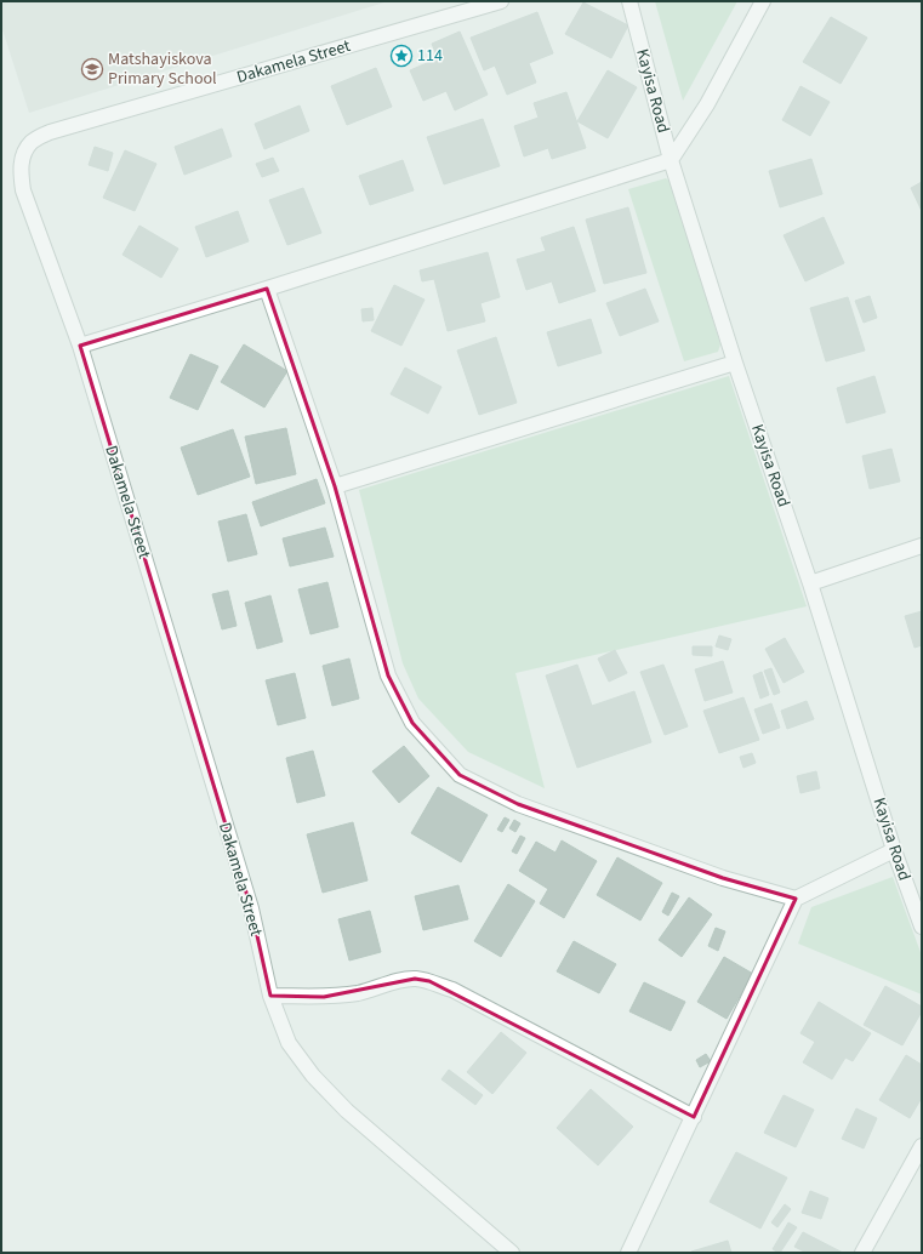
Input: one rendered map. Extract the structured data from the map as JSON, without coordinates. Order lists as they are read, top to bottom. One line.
{"streets":{"street":["Dakamela Street","Kayisa Road"]},"places":{"place":["114"],"school or university":["Matshayiskova Primary School"]}}
